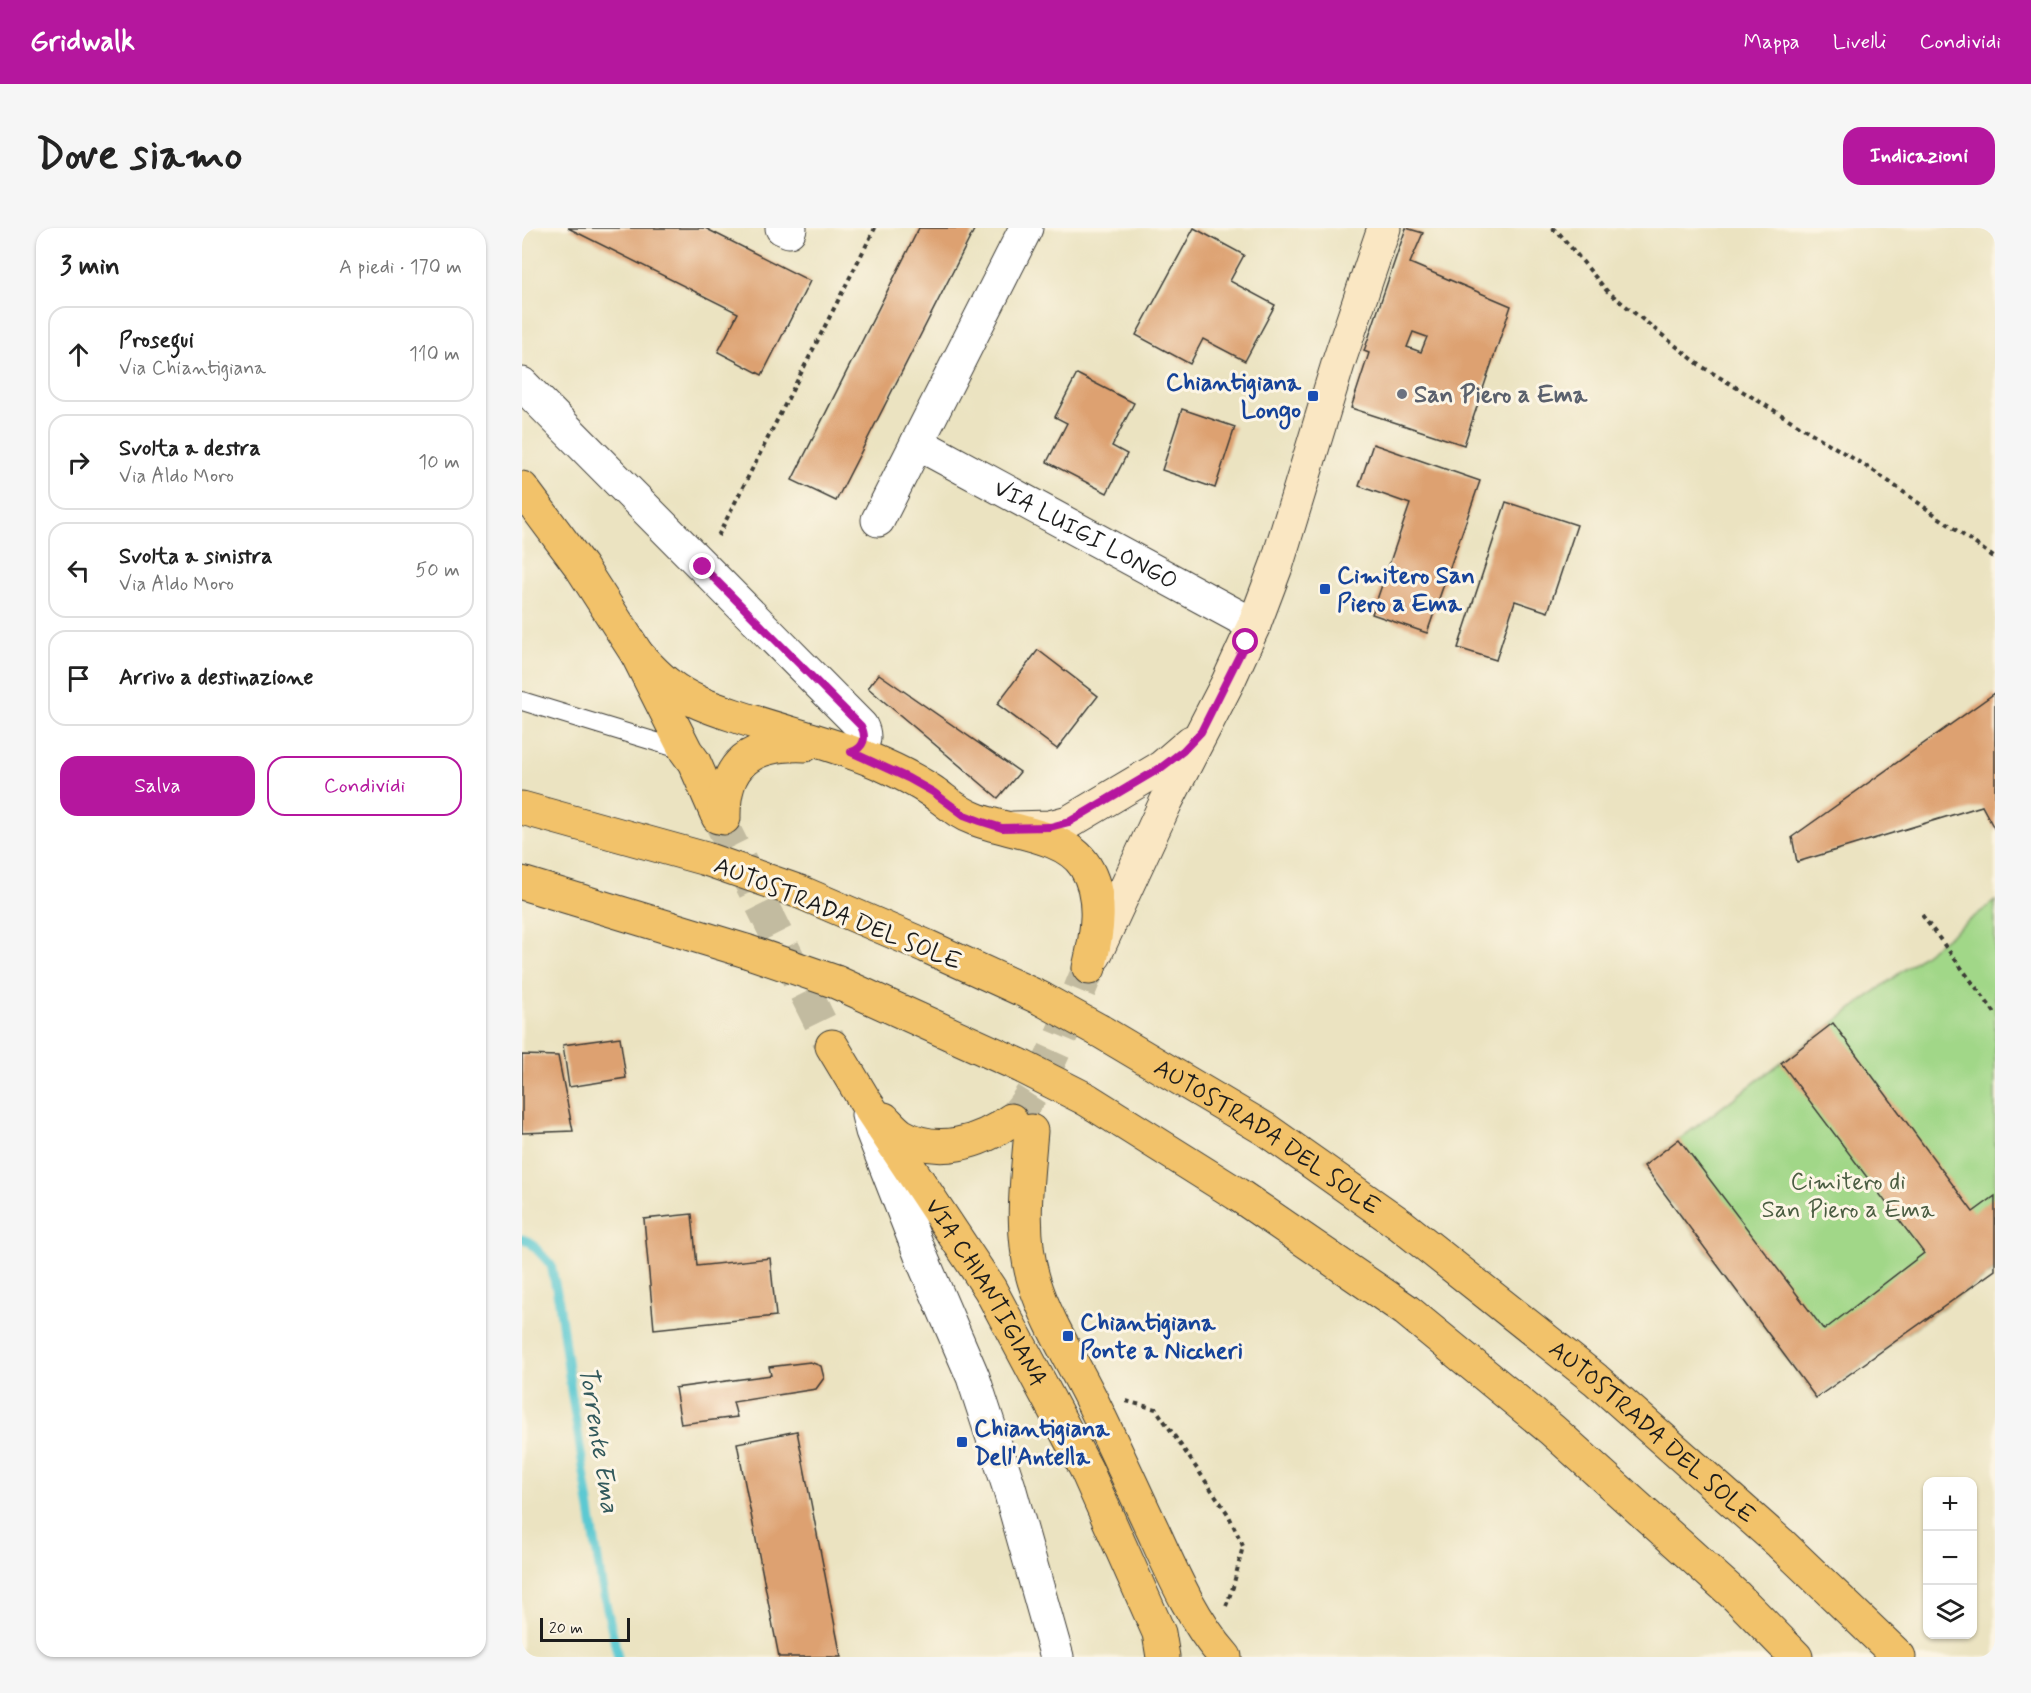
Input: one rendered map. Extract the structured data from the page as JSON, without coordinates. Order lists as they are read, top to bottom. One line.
{"streets":{"main road":["AUTOSTRADA DEL SOLE","VIA CHIANTIGIANA"],"street":["VIA LUIGI LONGO"]},"water":["Torrente Ema"],"parks":["Cimitero di San Piero a Ema"],"places":{"other":["San Piero a Ema"],"transit":["Chiantigiana Longo","Cimitero San Piero a Ema","Chiantigiana Ponte a Niccheri","Chiantigiana Dell'Antella"]},"scale_bar":"20 m","page":{"header":"Gridwalk","nav":["Mappa","Livelli","Condividi"],"buttons":["Indicazioni",["Salva","Condividi"]],"title":"Dove siamo","heading":["3 min","A piedi · 170 m"],"list":[["Prosegui","Via Chiantigiana","110 m"],["Svolta a destra","Via Aldo Moro","10 m"],["Svolta a sinistra","Via Aldo Moro","50 m"],"Arrivo a destinazione"],"map_buttons":["+","−"],"scale":"20 m"}}
